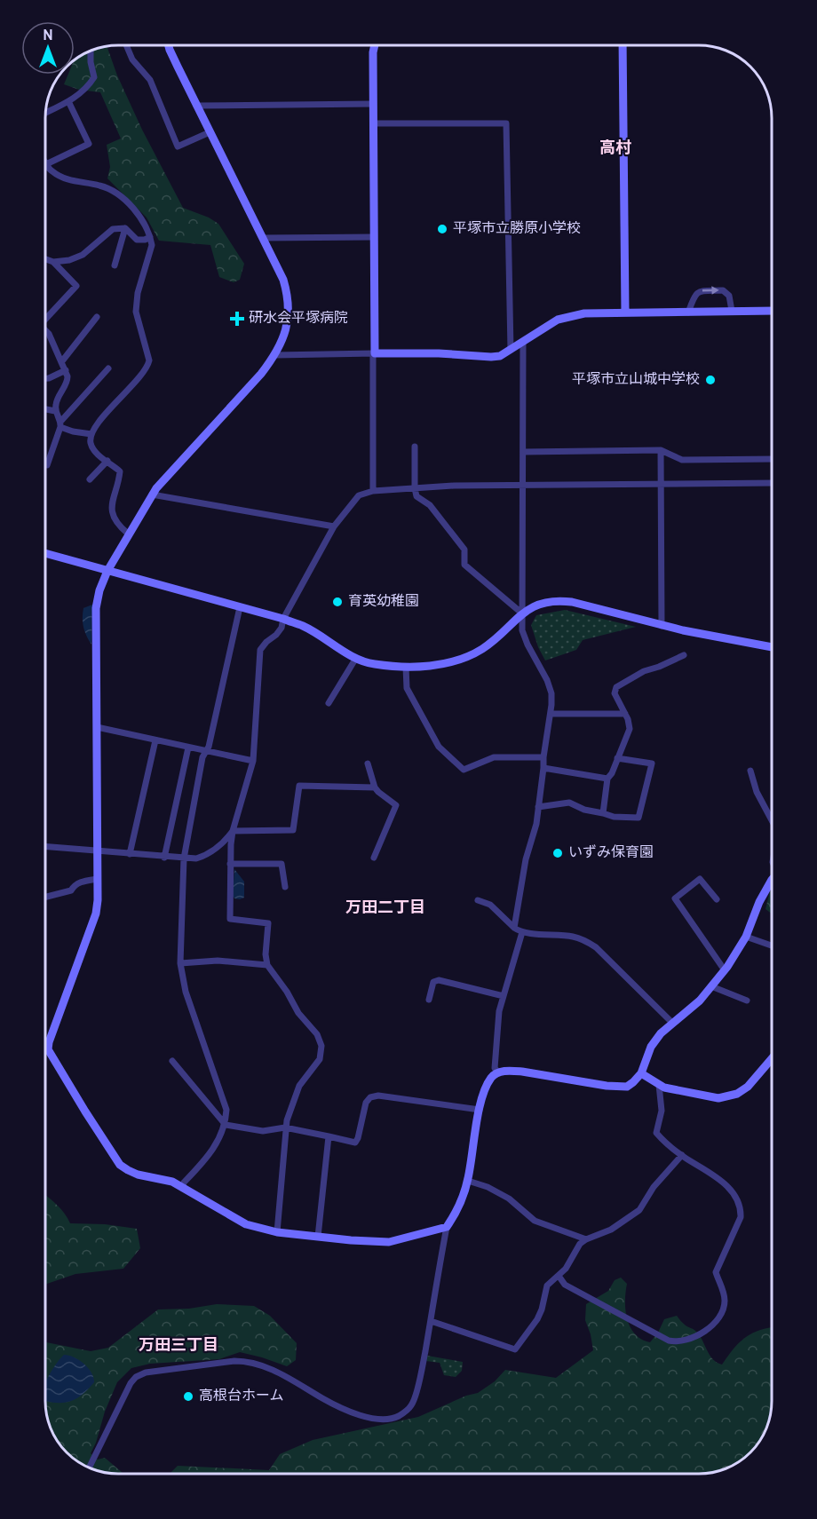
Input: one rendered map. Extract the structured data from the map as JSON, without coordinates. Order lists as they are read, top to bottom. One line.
{"districts":["高村","万田二丁目","万田三丁目"],"places":{"other":["平塚市立勝原小学校","平塚市立山城中学校","育英幼稚園","いずみ保育園","高根台ホーム"],"health":["研水会平塚病院"]},"north":"top"}
